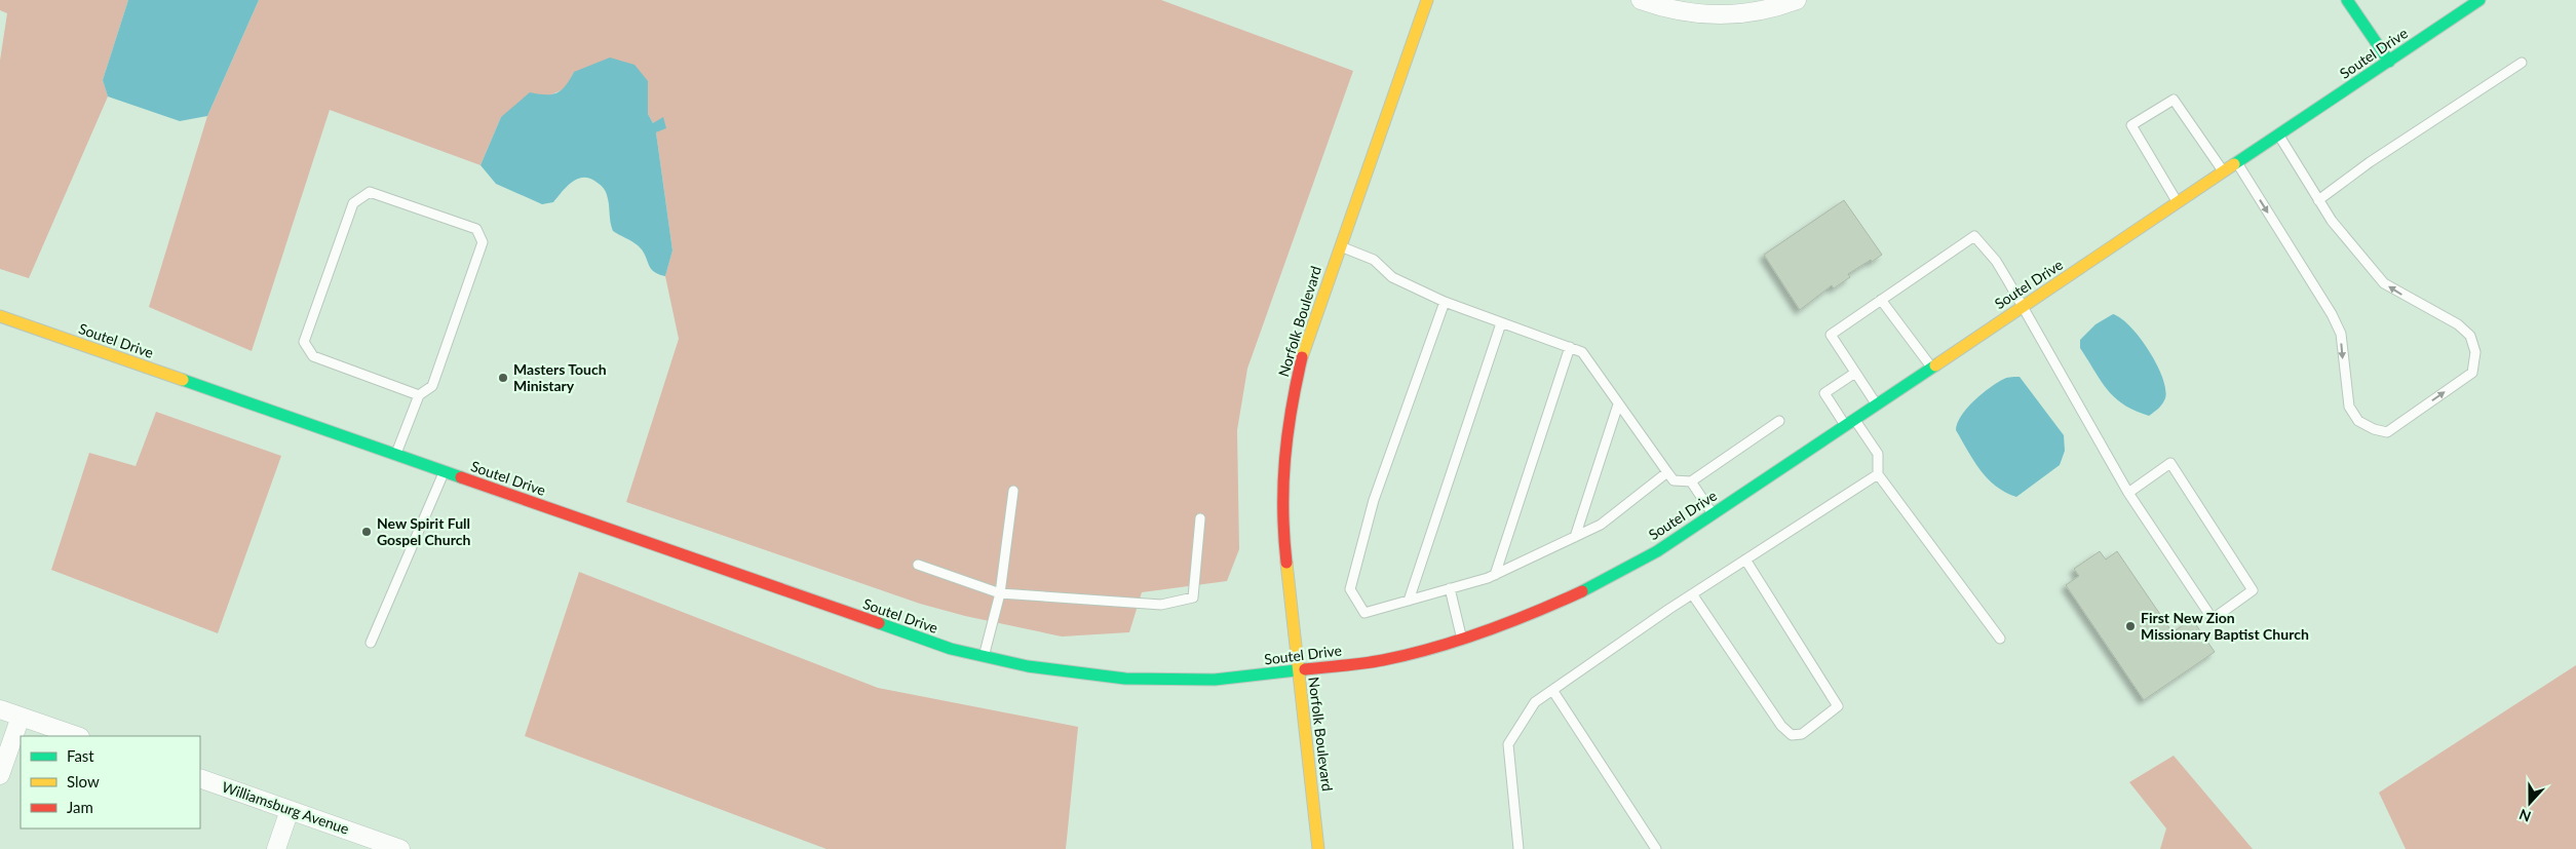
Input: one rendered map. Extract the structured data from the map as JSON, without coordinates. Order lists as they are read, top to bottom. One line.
{"streets":{"main road":["Soutel Drive","Norfolk Boulevard"],"street":["Williamsburg Avenue"]},"crossings":[["Soutel Drive","Norfolk Boulevard"]],"places":["Masters Touch Ministary","New Spirit Full Gospel Church","First New Zion Missionary Baptist Church"],"legend":["Fast","Slow","Jam"],"north":"bottom"}
